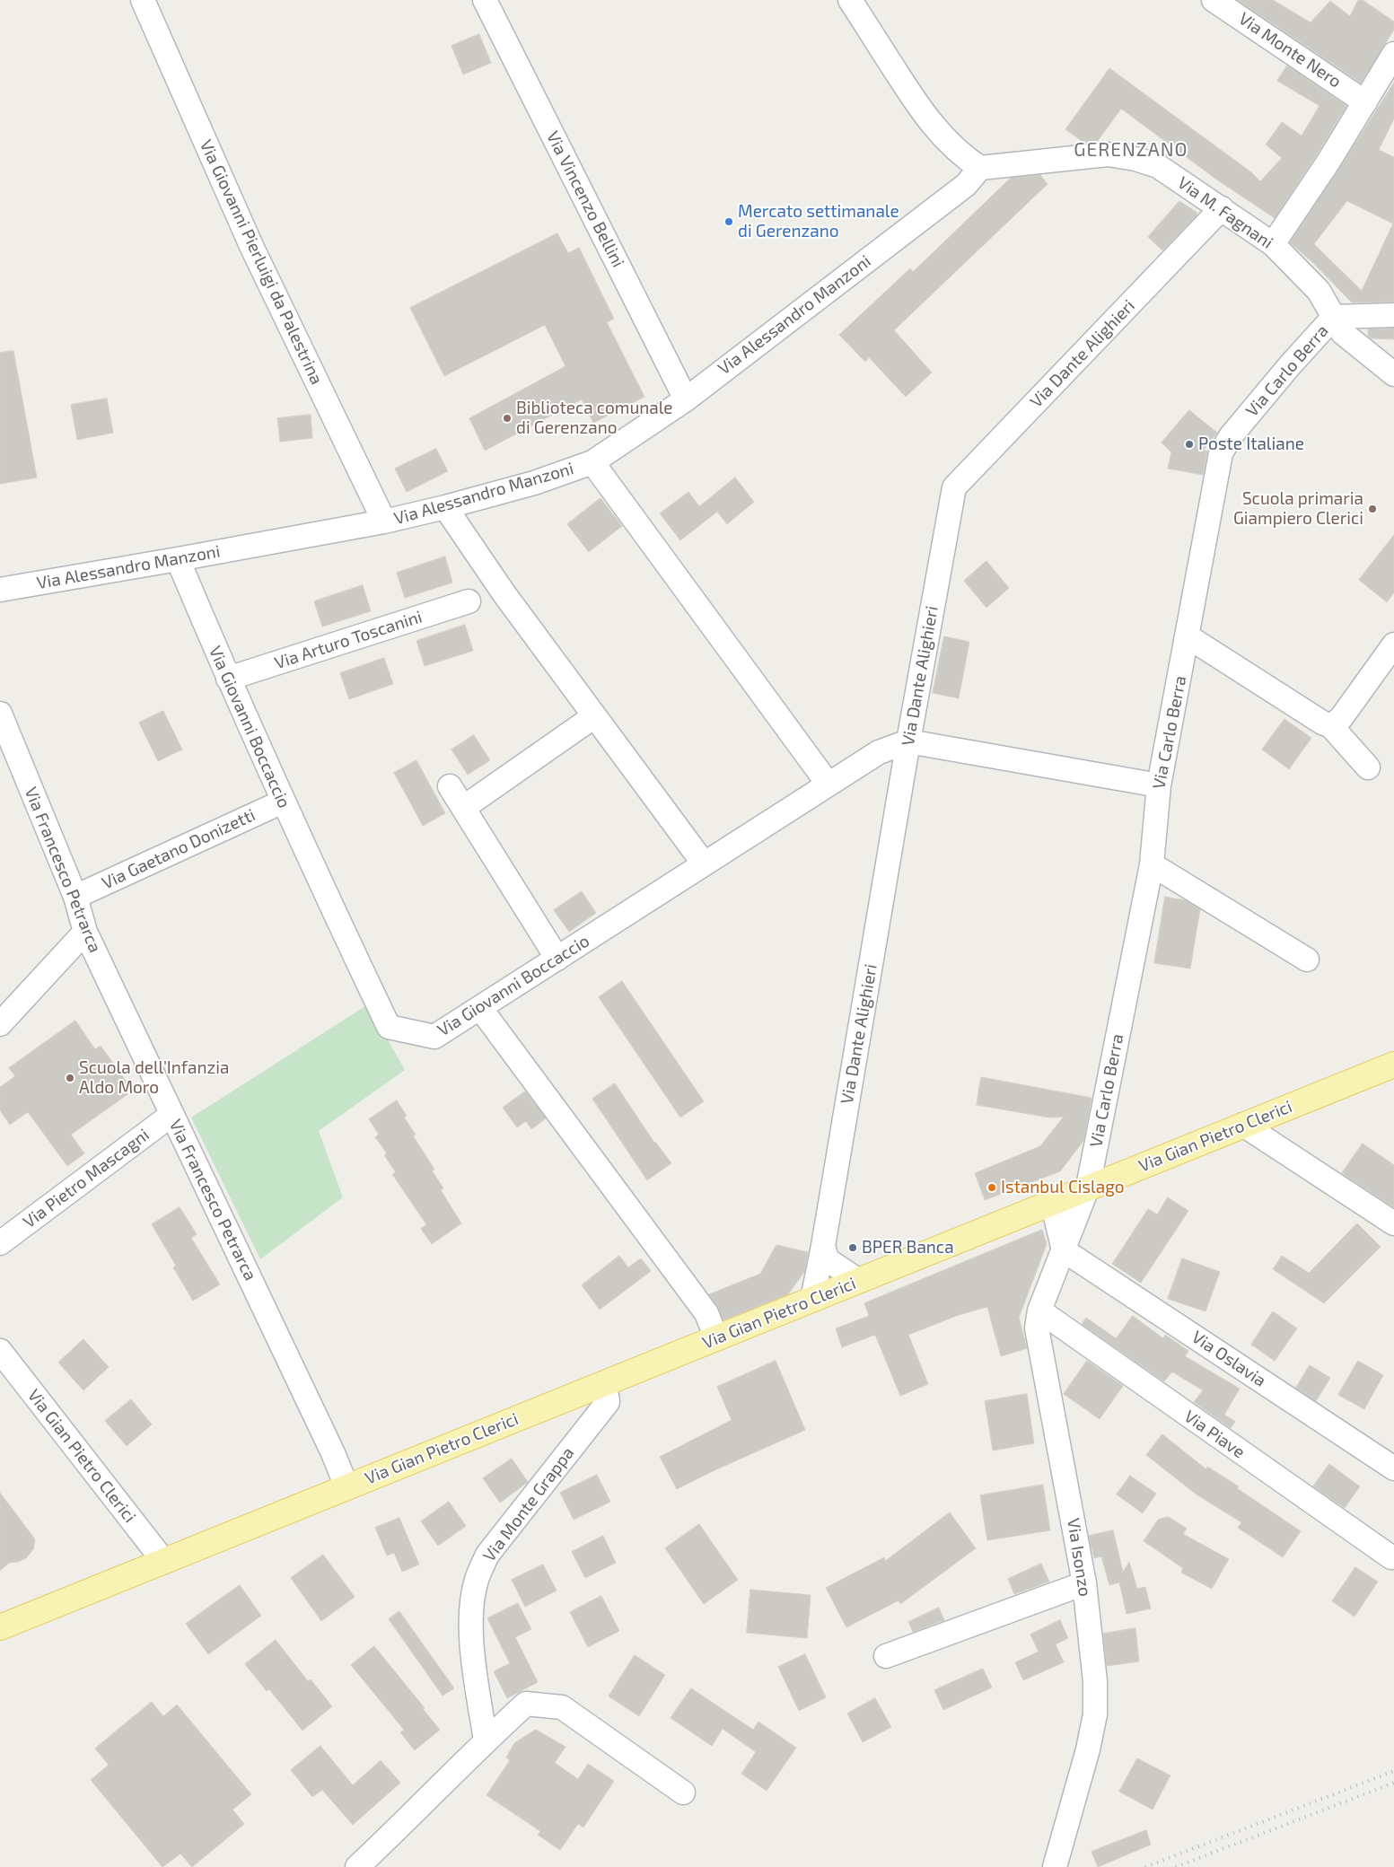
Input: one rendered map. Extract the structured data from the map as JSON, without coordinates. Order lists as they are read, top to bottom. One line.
{"streets":{"main road":["Via Gian Pietro Clerici"],"street":["Via Monte Nero","Via Vincenzo Bellini","Via M. Fagnani","Via Giovanni Pierluigi da Palestrina","Via Alessandro Manzoni","Via Dante Alighieri","Via Carlo Berra","Via Arturo Toscanini","Via Giovanni Boccaccio","Via Gaetano Donizetti","Via Francesco Petrarca","Via Pietro Mascagni","Via Oslavia","Via Piave","Via Monte Grappa","Via Isonzo"]},"crossings":[["Via Vincenzo Bellini","Via Alessandro Manzoni"],["Via M. Fagnani","Via Alessandro Manzoni"],["Via M. Fagnani","Via Dante Alighieri"],["Via M. Fagnani","Via Carlo Berra"],["Via Giovanni Pierluigi da Palestrina","Via Alessandro Manzoni"],["Via Alessandro Manzoni","Via Giovanni Boccaccio"],["Via Dante Alighieri","Via Giovanni Boccaccio"],["Via Dante Alighieri","Via Gian Pietro Clerici"],["Via Carlo Berra","Via Gian Pietro Clerici"],["Via Carlo Berra","Via Isonzo"],["Via Arturo Toscanini","Via Giovanni Boccaccio"],["Via Giovanni Boccaccio","Via Gaetano Donizetti"],["Via Gaetano Donizetti","Via Francesco Petrarca"],["Via Francesco Petrarca","Via Gian Pietro Clerici"],["Via Francesco Petrarca","Via Pietro Mascagni"],["Via Gian Pietro Clerici","Via Monte Grappa"],["Via Gian Pietro Clerici","Via Isonzo"],["Via Oslavia","Via Isonzo"],["Via Piave","Via Isonzo"]],"districts":["GERENZANO"],"places":["Mercato settimanale di Gerenzano","Biblioteca comunale di Gerenzano","Poste Italiane","Scuola primaria Giampiero Clerici","Scuola dell'Infanzia Aldo Moro","Istanbul Cislago","BPER Banca"]}
